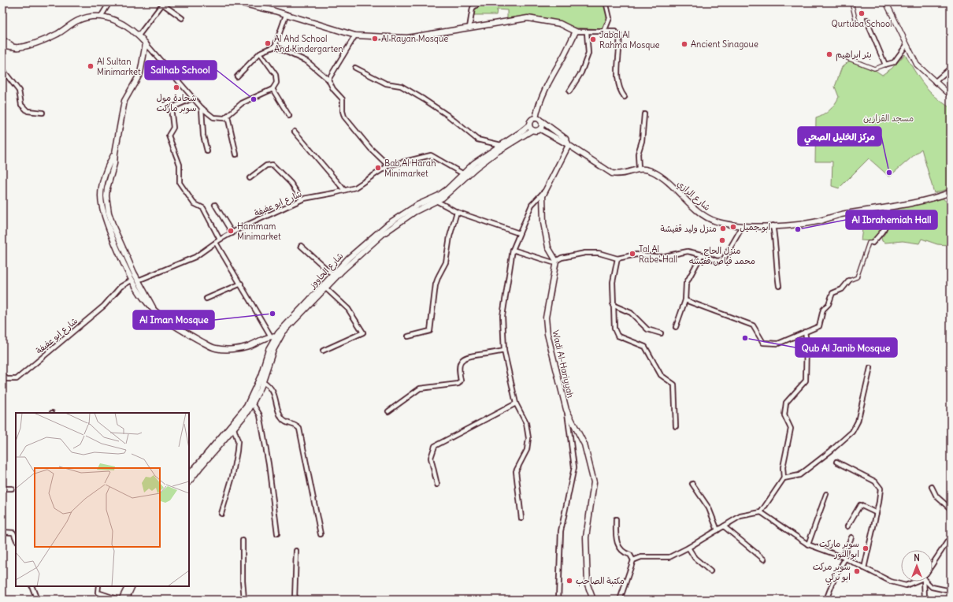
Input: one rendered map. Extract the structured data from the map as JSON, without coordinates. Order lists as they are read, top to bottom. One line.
{"streets":{"main road":["شارع الرازي","شارع الحاووز","Wadi Al-Hariyyah"],"street":["شارع ابو عفيفة"]},"crossings":[["شارع ابو عفيفة","شارع الحاووز"]],"parks":["مسجد القزازين"],"places":["Qurtuba School","Al Rayan Mosque","Jabal Al Rahma Mosque","Al Ahd School And Kindergarten","Ancient Sinagoue","بئر ابراهيم","Al Sultan Minimarket","شحادة مول سوبر ماركت","Salhab School","Bab Al Harah Minimarket","مركز الخليل الصحي","ابو جميل","منزل وليد قفيشة","Al Ibrahemiah Hall","Hammam Minimarket","منزل الحاج محمد فياض قفيشه","Tal Al Rabe' Hall","Al Iman Mosque","Qub Al Janib Mosque","سوبر ماركت ابو النور","سوبر مركت ابو تركي","مكتبة الصاحب"],"north":"top"}
